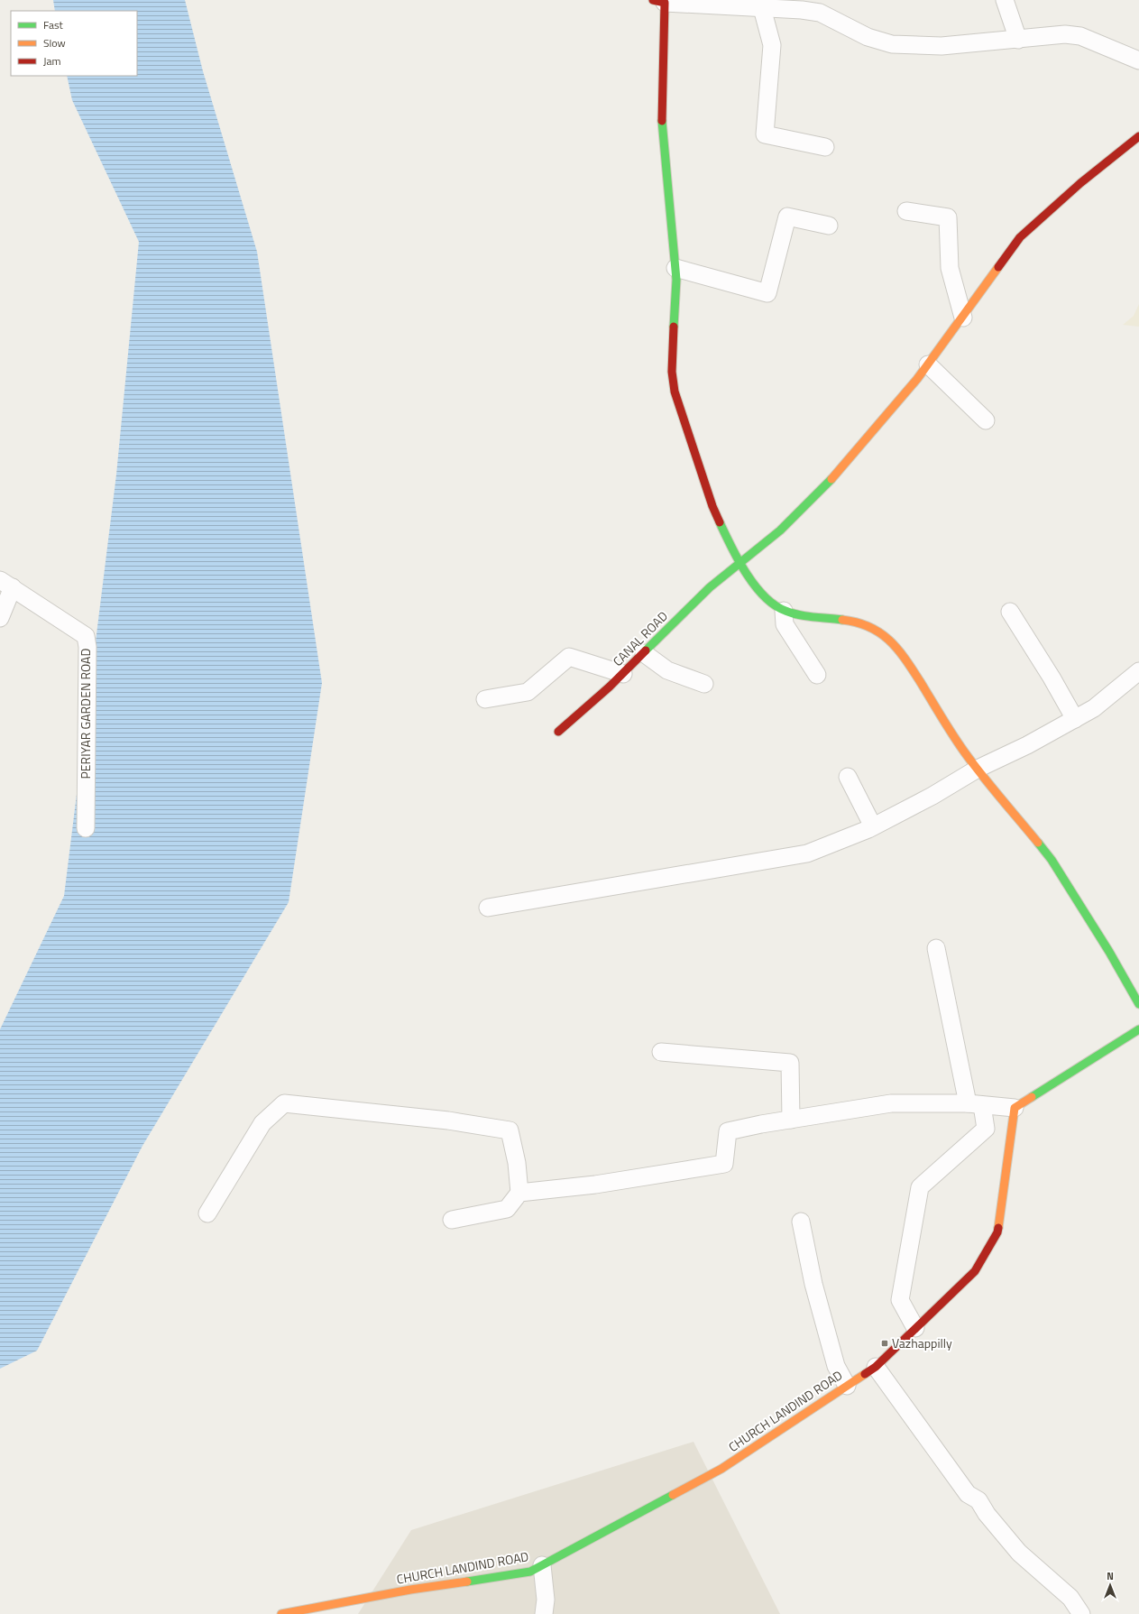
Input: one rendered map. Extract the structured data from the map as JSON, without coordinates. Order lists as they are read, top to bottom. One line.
{"streets":{"street":["CANAL ROAD","PERIYAR GARDEN ROAD","CHURCH LANDIND ROAD"]},"places":{"transit":["Vazhappilly"]},"legend":["Fast","Slow","Jam"],"north":"top"}
